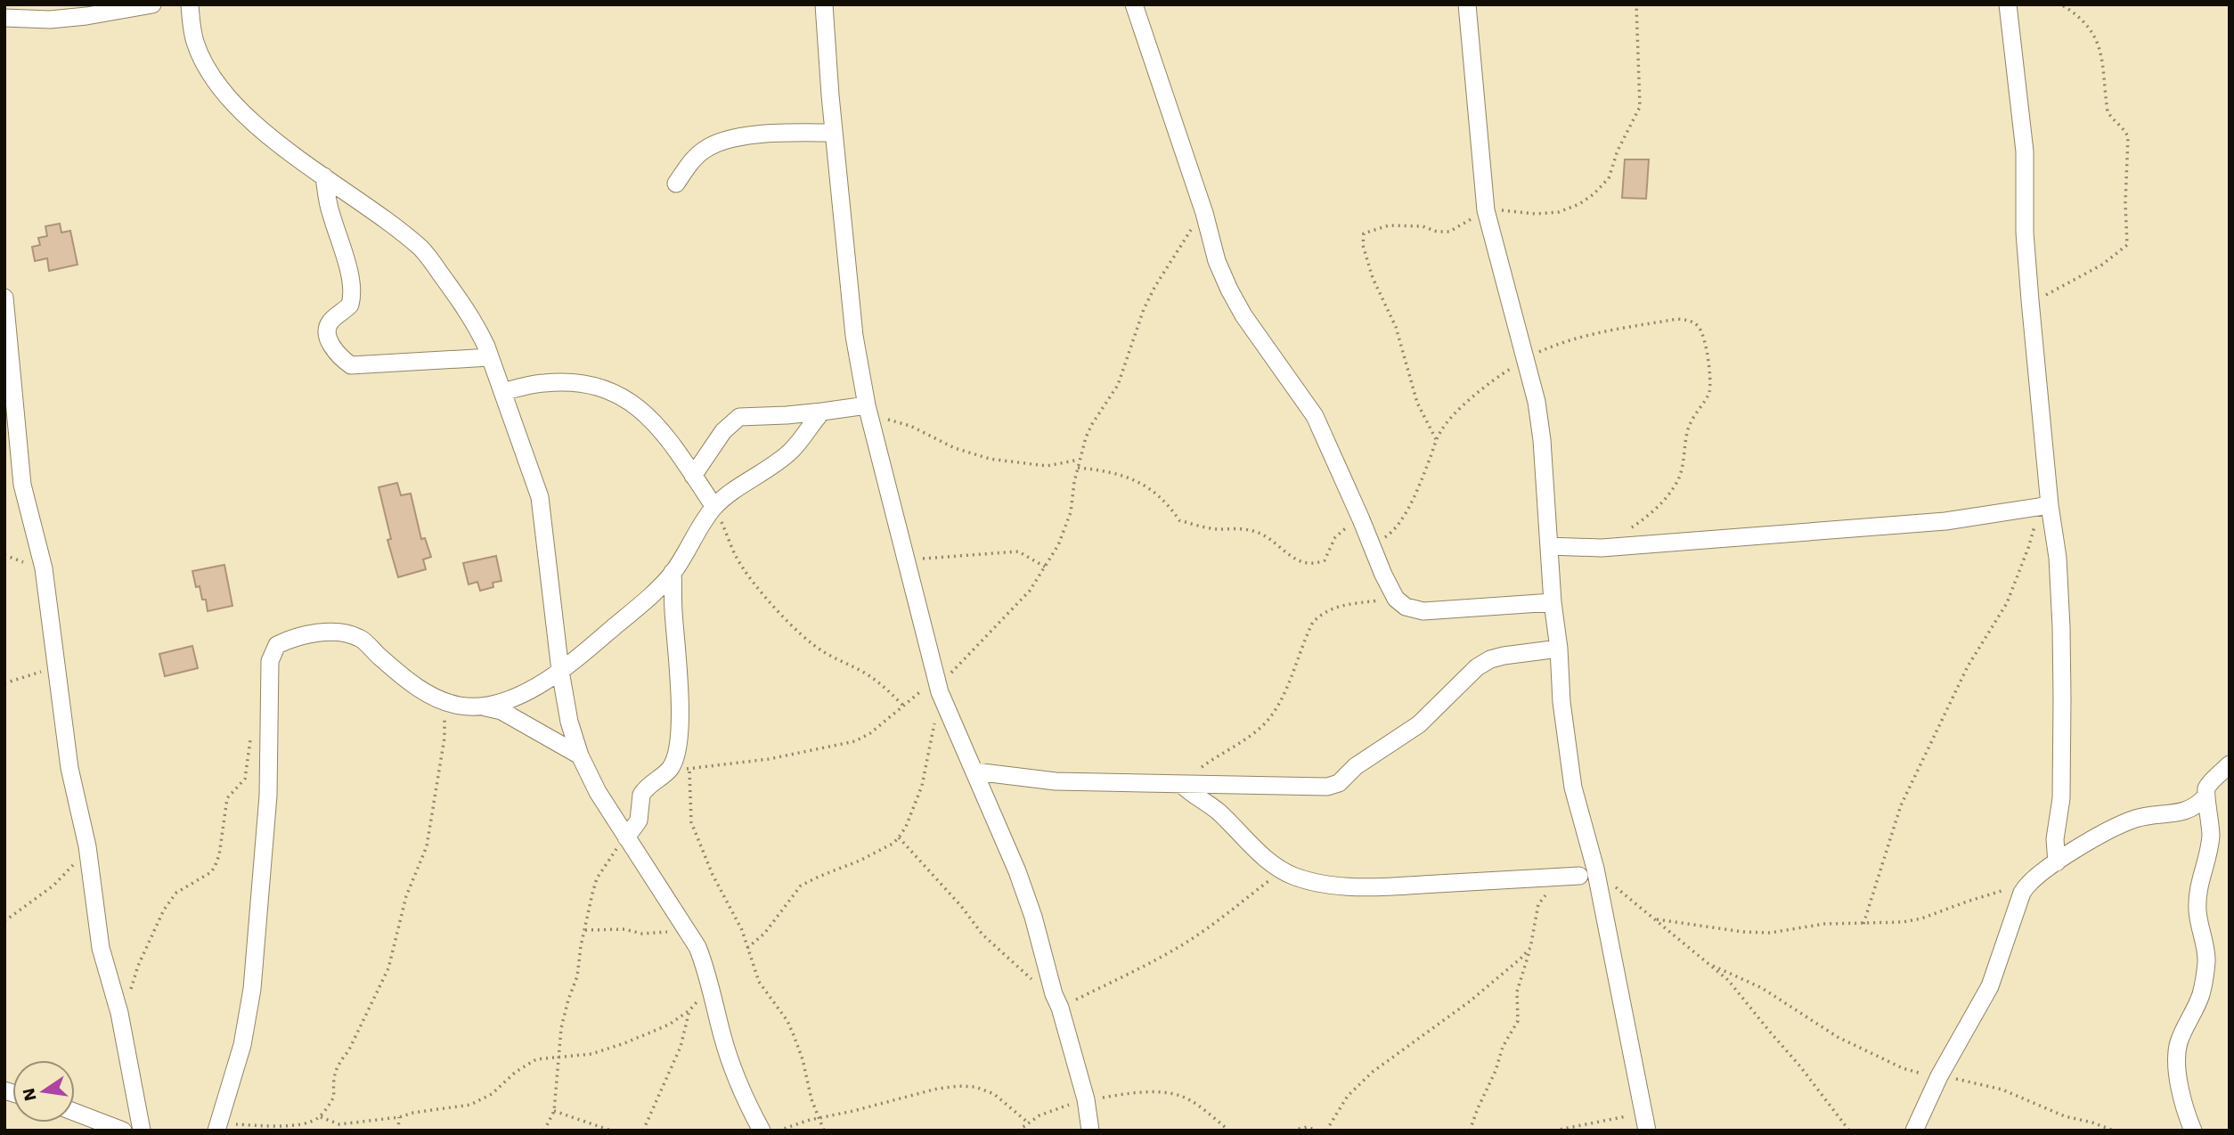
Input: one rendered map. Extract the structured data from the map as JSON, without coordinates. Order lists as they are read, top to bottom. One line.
{"north":"left"}
